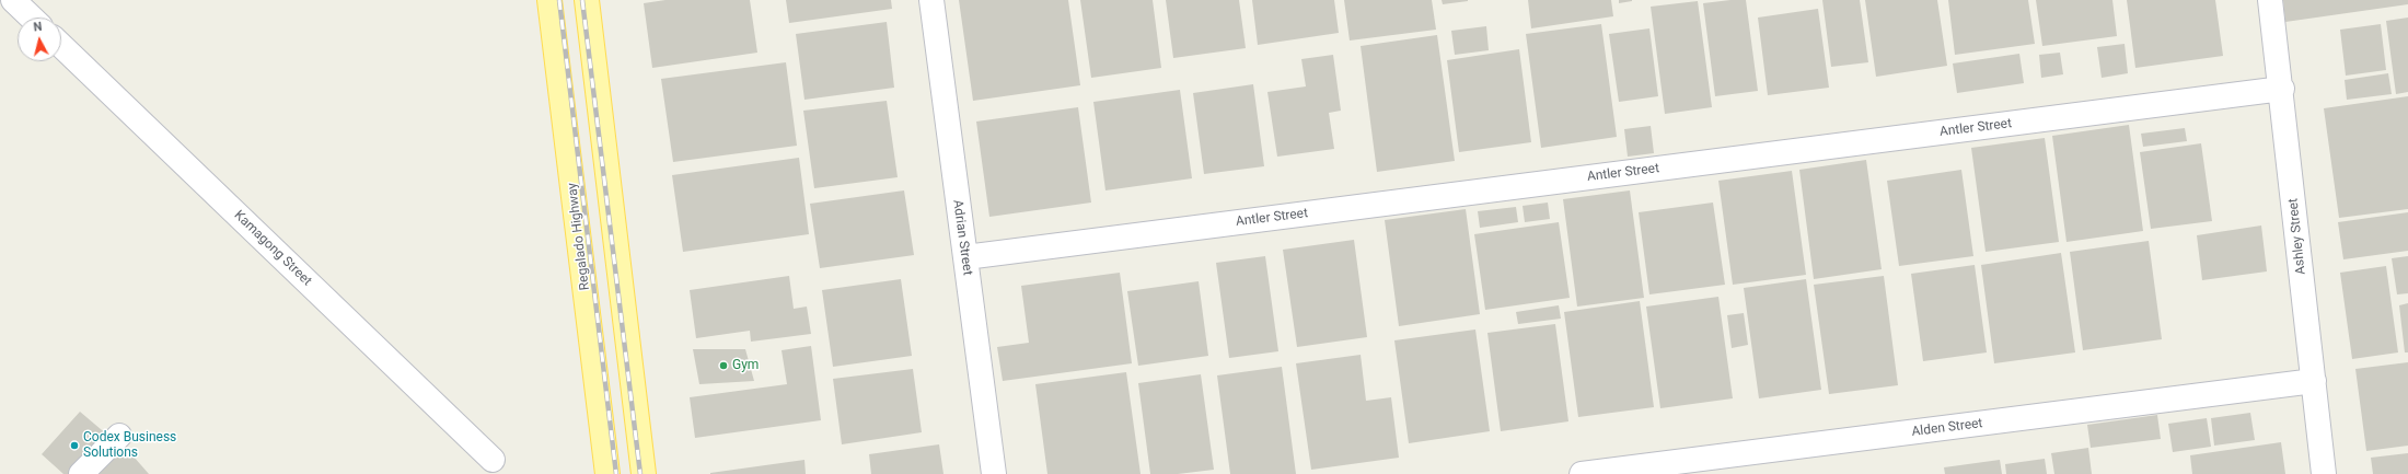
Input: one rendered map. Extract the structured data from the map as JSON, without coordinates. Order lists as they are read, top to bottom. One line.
{"streets":{"main road":["Regalado Highway"],"street":["Antler Street","Ashley Street","Adrian Street","Kamagong Street","Alden Street"]},"crossings":[["Antler Street","Ashley Street"],["Antler Street","Adrian Street"],["Ashley Street","Alden Street"]],"places":["Gym","Codex Business Solutions"],"north":"top"}
